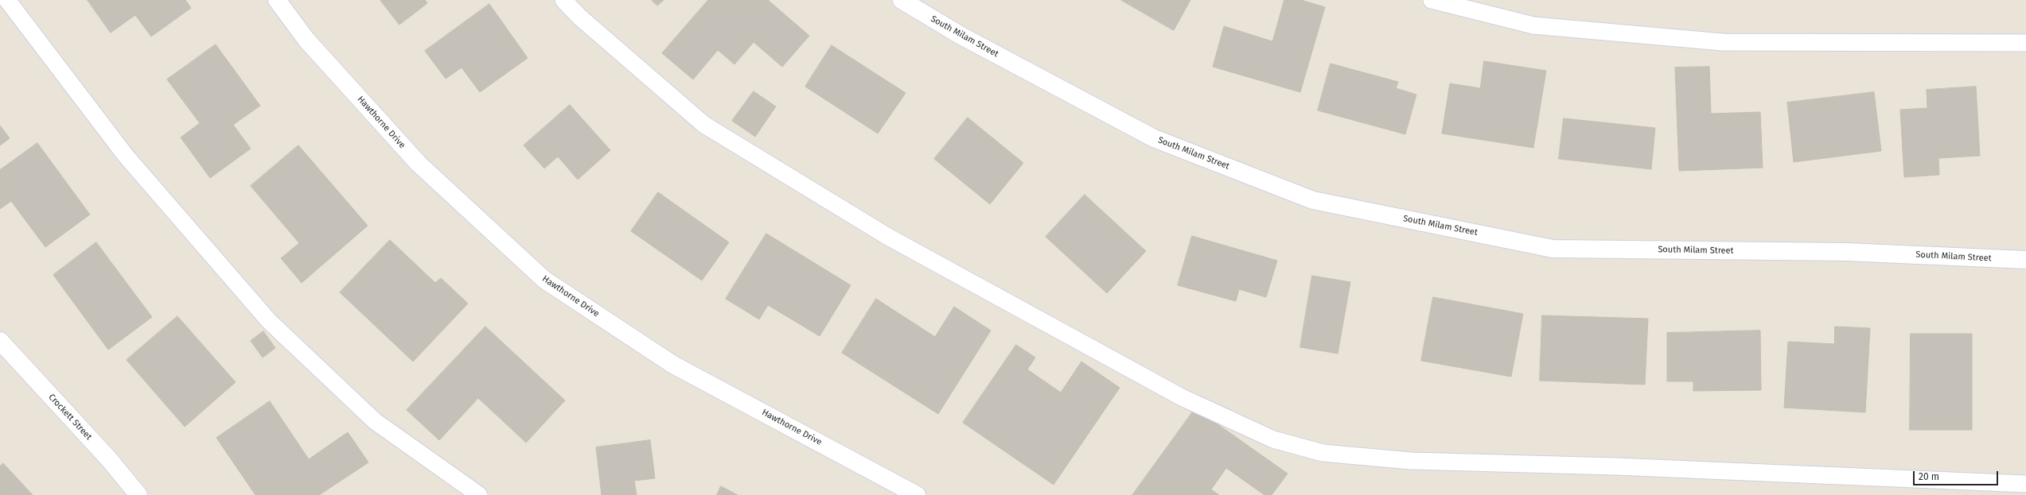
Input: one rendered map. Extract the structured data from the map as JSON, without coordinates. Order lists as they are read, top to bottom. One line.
{"streets":{"street":["South Milam Street","Hawthorne Drive","Crockett Street"]},"scale_bar":"20 m"}
